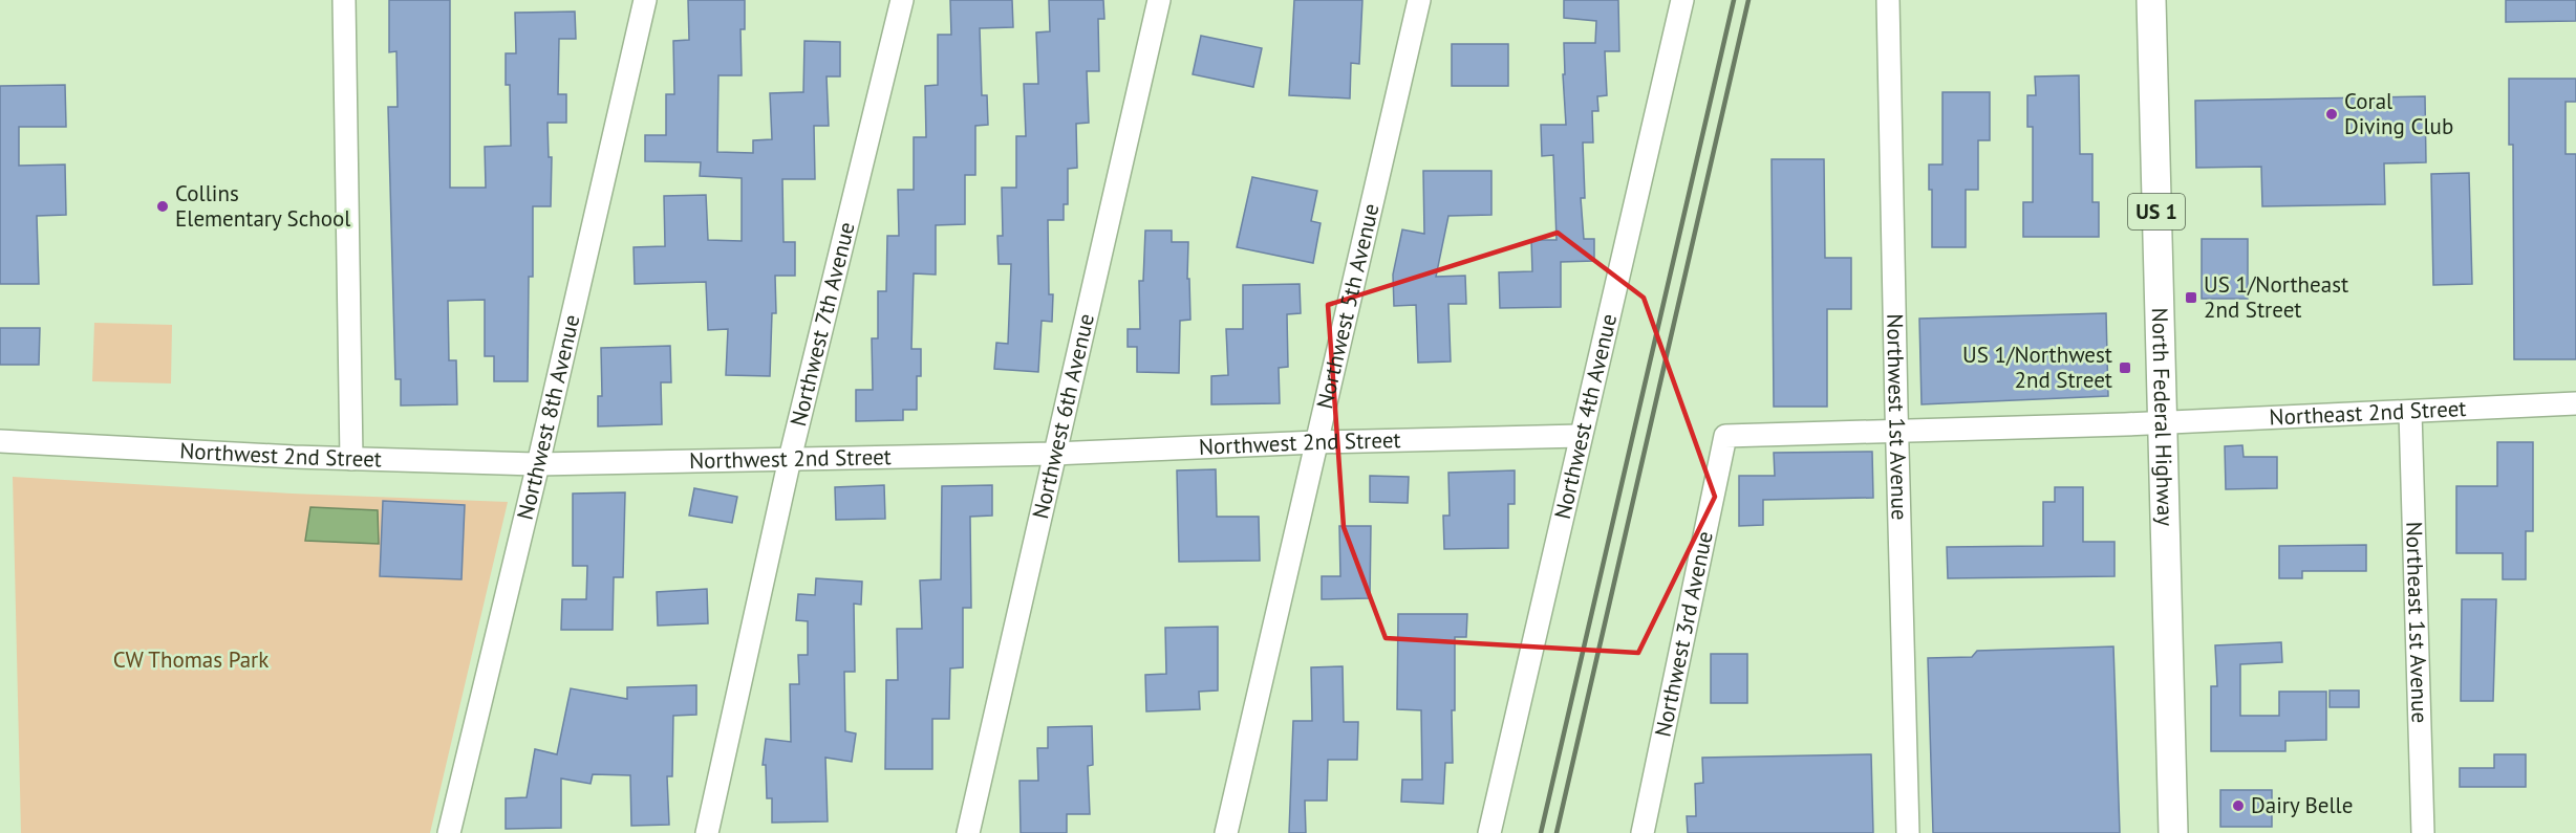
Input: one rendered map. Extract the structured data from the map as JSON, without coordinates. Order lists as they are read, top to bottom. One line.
{"streets":{"main road":["US 1","North Federal Highway"],"street":["Northwest 5th Avenue","Northwest 7th Avenue","Northeast 2nd Street","Northwest 6th Avenue","Northwest 4th Avenue","Northwest 8th Avenue","Northwest 1st Avenue","Northwest 2nd Street","Northeast 1st Avenue","Northwest 3rd Avenue"]},"crossings":[["Northwest 5th Avenue","Northwest 2nd Street"],["Northwest 7th Avenue","Northwest 2nd Street"],["Northeast 2nd Street","North Federal Highway"],["Northeast 2nd Street","Northeast 1st Avenue"],["Northwest 6th Avenue","Northwest 2nd Street"],["Northwest 4th Avenue","Northwest 2nd Street"],["Northwest 8th Avenue","Northwest 2nd Street"],["Northwest 1st Avenue","Northwest 3rd Avenue"]],"parks":["CW Thomas Park"],"places":{"other":["Coral Diving Club","Collins Elementary School","Dairy Belle"],"transit":["US 1/Northeast 2nd Street","US 1/Northwest 2nd Street"]}}
